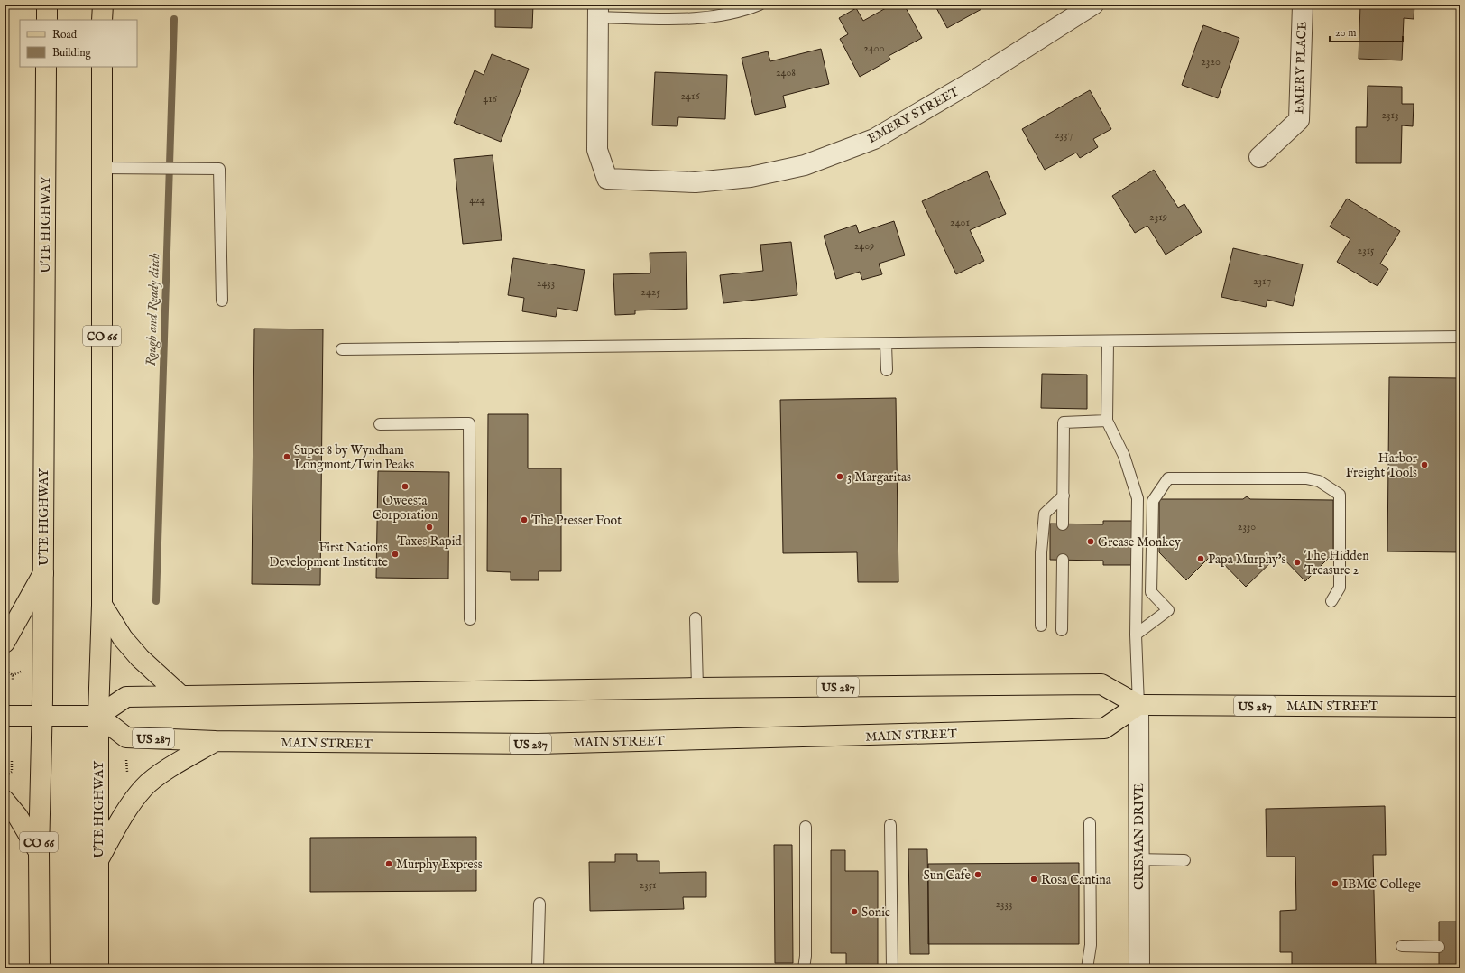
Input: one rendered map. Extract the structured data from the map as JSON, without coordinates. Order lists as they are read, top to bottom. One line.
{"streets":{"main road":["UTE HIGHWAY","CO 66","US 287","MAIN STREET"],"street":["EMERY PLACE","EMERY STREET","CRISMAN DRIVE"]},"crossings":[["UTE HIGHWAY","MAIN STREET"],["MAIN STREET","CRISMAN DRIVE"]],"water":["Rough and Ready ditch"],"places":["Super 8 by Wyndham Longmont/Twin Peaks","Harbor Freight Tools","3 Margaritas","Oweesta Corporation","The Presser Foot","Taxes Rapid","Grease Monkey","First Nations Development Institute","Papa Murphy's","The Hidden Treasure 2","Murphy Express","Sun Cafe","Rosa Cantina","IBMC College","Sonic"],"house_numbers":["2400","2320","2408","2416","416","2313","2337","424","2319","2401","2409","2315","2317","2433","2425","2330","2351","2333"],"legend":["Road","Building"],"scale_bar":"20 m"}
